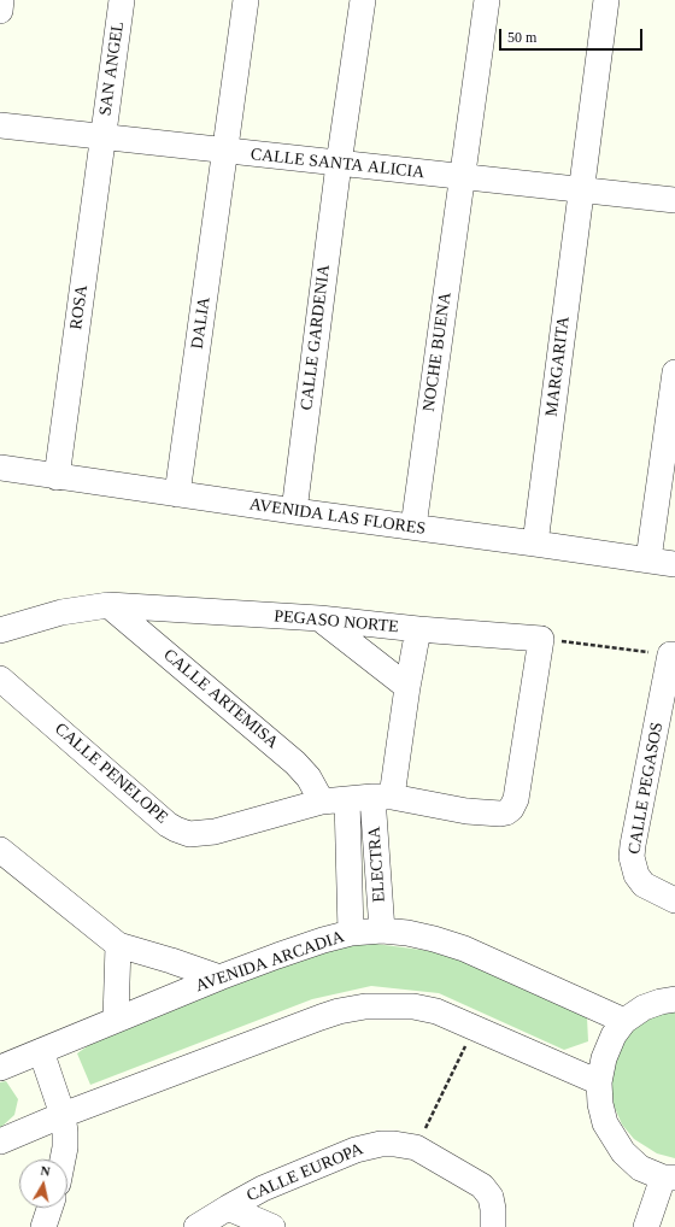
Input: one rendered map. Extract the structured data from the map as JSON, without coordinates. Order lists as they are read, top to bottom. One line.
{"streets":{"street":["SAN ANGEL","CALLE SANTA ALICIA","ROSA","DALIA","CALLE GARDENIA","NOCHE BUENA","MARGARITA","AVENIDA LAS FLORES","PEGASO NORTE","CALLE ARTEMISA","CALLE PENELOPE","CALLE PEGASOS","ELECTRA","AVENIDA ARCADIA","CALLE EUROPA"]},"crossings":[["SAN ANGEL","CALLE SANTA ALICIA"],["SAN ANGEL","ROSA"],["CALLE SANTA ALICIA","ROSA"],["CALLE SANTA ALICIA","DALIA"],["CALLE SANTA ALICIA","CALLE GARDENIA"],["CALLE SANTA ALICIA","NOCHE BUENA"],["CALLE SANTA ALICIA","MARGARITA"],["ROSA","AVENIDA LAS FLORES"],["DALIA","AVENIDA LAS FLORES"],["CALLE GARDENIA","AVENIDA LAS FLORES"],["NOCHE BUENA","AVENIDA LAS FLORES"],["MARGARITA","AVENIDA LAS FLORES"],["PEGASO NORTE","CALLE ARTEMISA"],["PEGASO NORTE","CALLE PENELOPE"],["PEGASO NORTE","ELECTRA"],["CALLE ARTEMISA","CALLE PENELOPE"],["CALLE PENELOPE","ELECTRA"],["ELECTRA","AVENIDA ARCADIA"]],"scale_bar":"50 m","north":"top"}
